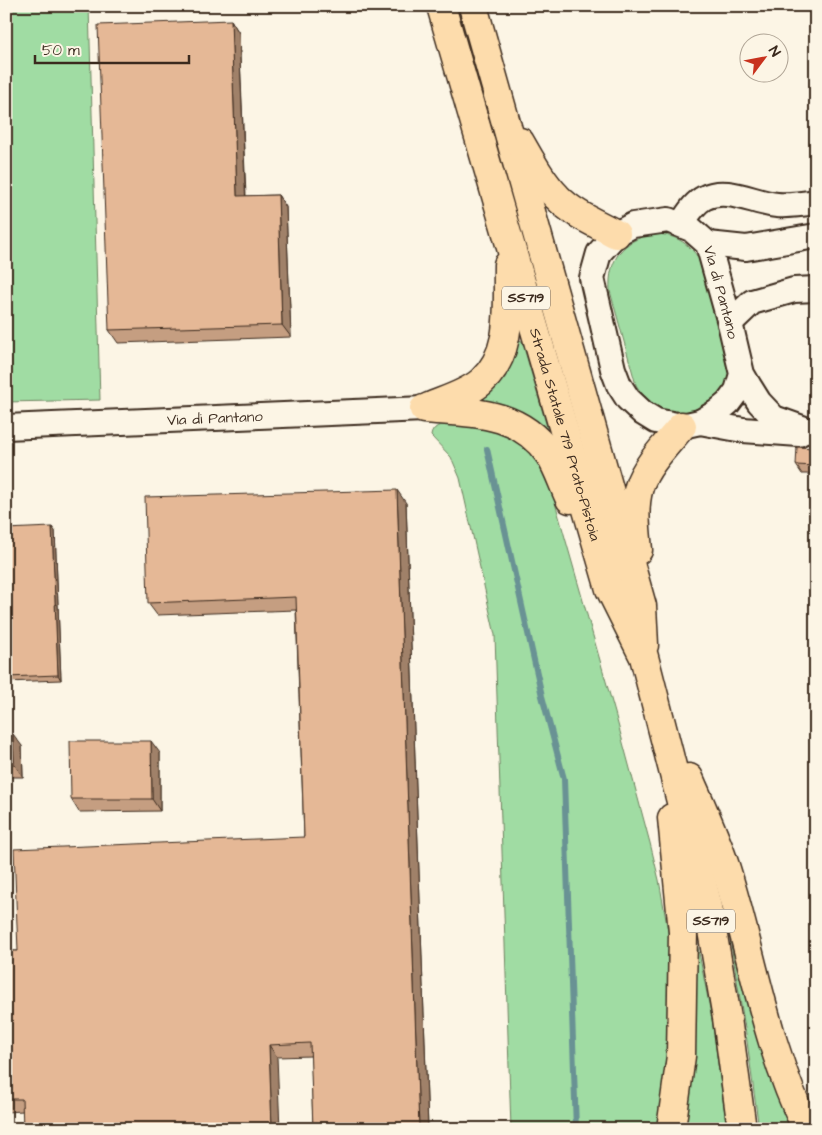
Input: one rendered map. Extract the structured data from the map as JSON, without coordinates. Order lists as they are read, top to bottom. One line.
{"streets":{"highway":["SS719","Strada Statale 719 Prato-Pistoia"],"street":["Via di Pantano"]},"scale_bar":"50 m","north":"top right"}
